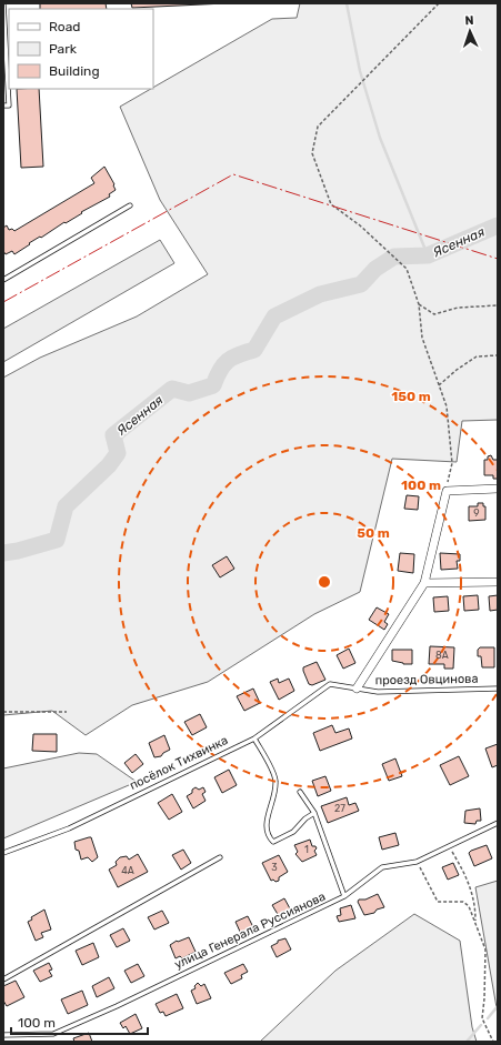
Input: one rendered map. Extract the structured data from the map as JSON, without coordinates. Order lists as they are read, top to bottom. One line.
{"streets":{"lane":["проезд Овцинова","посёлок Тихвинка","улица Генерала Руссиянова"]},"crossings":[["проезд Овцинова","посёлок Тихвинка"]],"water":["Ясенная"],"house_numbers":["9","8А","27","1","3","4А"],"legend":["Road","Park","Building"],"scale_bar":"100 m","north":"top","rings":["150 m","100 m","50 m"]}
